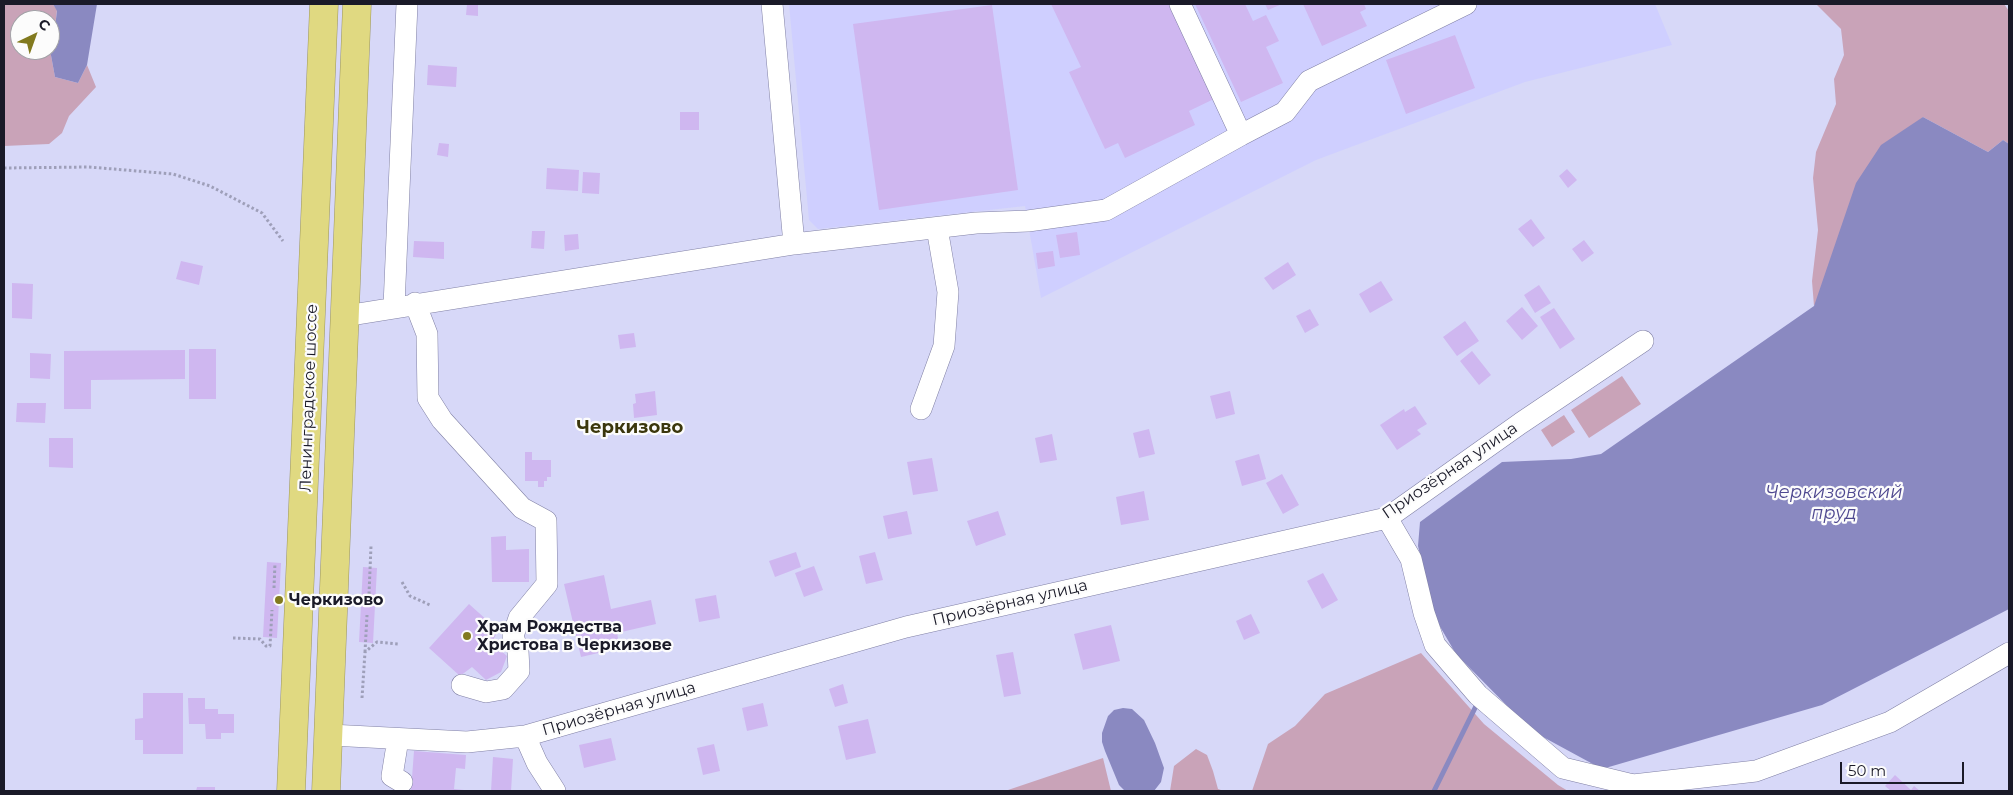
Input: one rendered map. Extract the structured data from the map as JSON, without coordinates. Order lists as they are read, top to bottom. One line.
{"streets":{"highway":["Ленинградское шоссе"],"street":["Приозёрная улица"]},"crossings":[["Ленинградское шоссе","Приозёрная улица"]],"districts":["Черкизово"],"water":["Черкизовский пруд"],"places":["Черкизово","Храм Рождества Христова в Черкизове"],"scale_bar":"50 m","north":"top right"}
